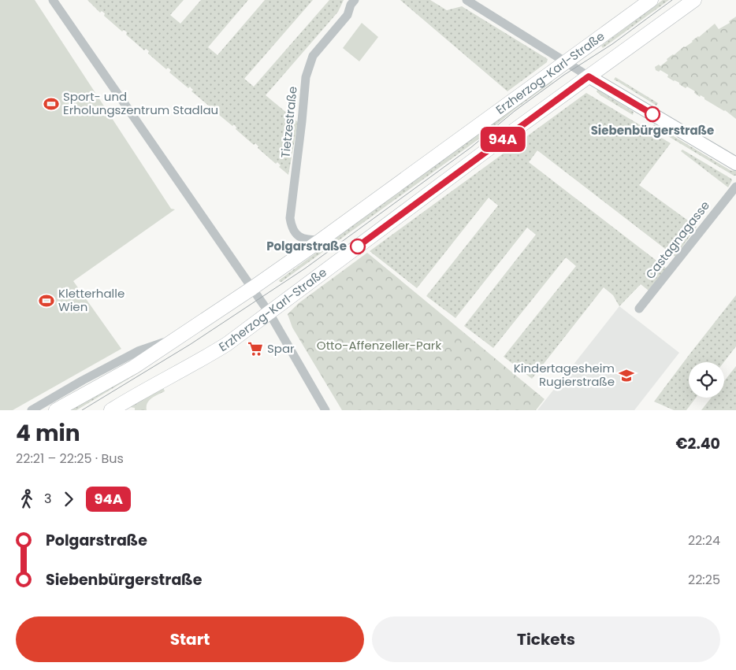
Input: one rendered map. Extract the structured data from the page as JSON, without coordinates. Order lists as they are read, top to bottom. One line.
{"streets":{"main road":["Erzherzog-Karl-Straße"],"street":["Tietzestraße","Castagnagasse"]},"crossings":[["Erzherzog-Karl-Straße","Tietzestraße"]],"parks":["Otto-Affenzeller-Park"],"places":{"sports":["Sport- und Erholungszentrum Stadlau","Kletterhalle Wien"],"other":["Siebenbürgerstraße","Polgarstraße"],"supermarket":["Spar"],"school or university":["Kindertagesheim Rugierstraße"]},"lines":["bus line 94A"],"page":{"on_map":"94A","heading":["4 min","22:21 – 22:25 · Bus","€2.40"],"legs":["3","94A"],"list":[{"name":"Polgarstraße","value":"22:24"},{"name":"Siebenbürgerstraße","value":"22:25"}],"buttons":["Start","Tickets"]}}
